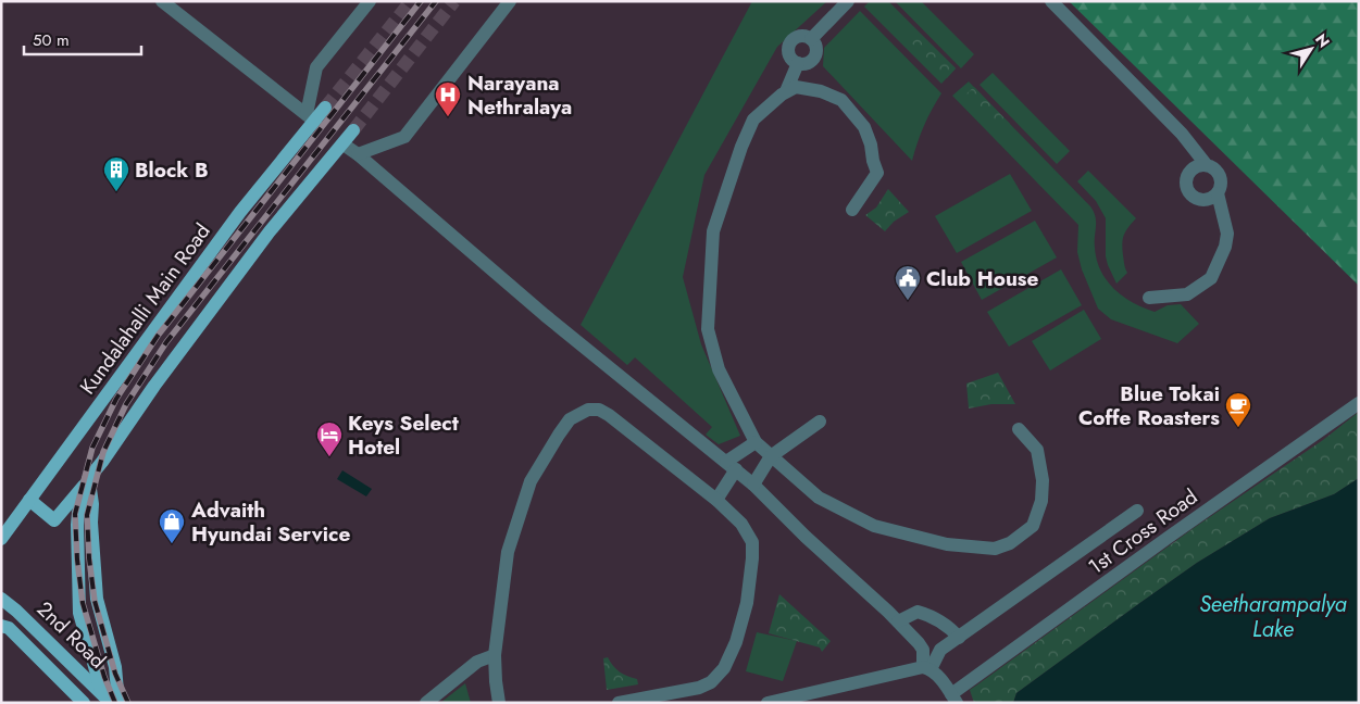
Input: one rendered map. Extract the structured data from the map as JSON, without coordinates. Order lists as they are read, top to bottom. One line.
{"streets":{"main road":["Kundalahalli Main Road","2nd Road"],"street":["1st Cross Road"]},"water":["Seetharampalya Lake"],"places":{"hospital":["Narayana Nethralaya"],"building":["Block B"],"public building":["Club House"],"cafe":["Blue Tokai Coffe Roasters"],"hotel":["Keys Select Hotel"],"shop":["Advaith Hyundai Service"]},"scale_bar":"50 m","north":"top right"}
